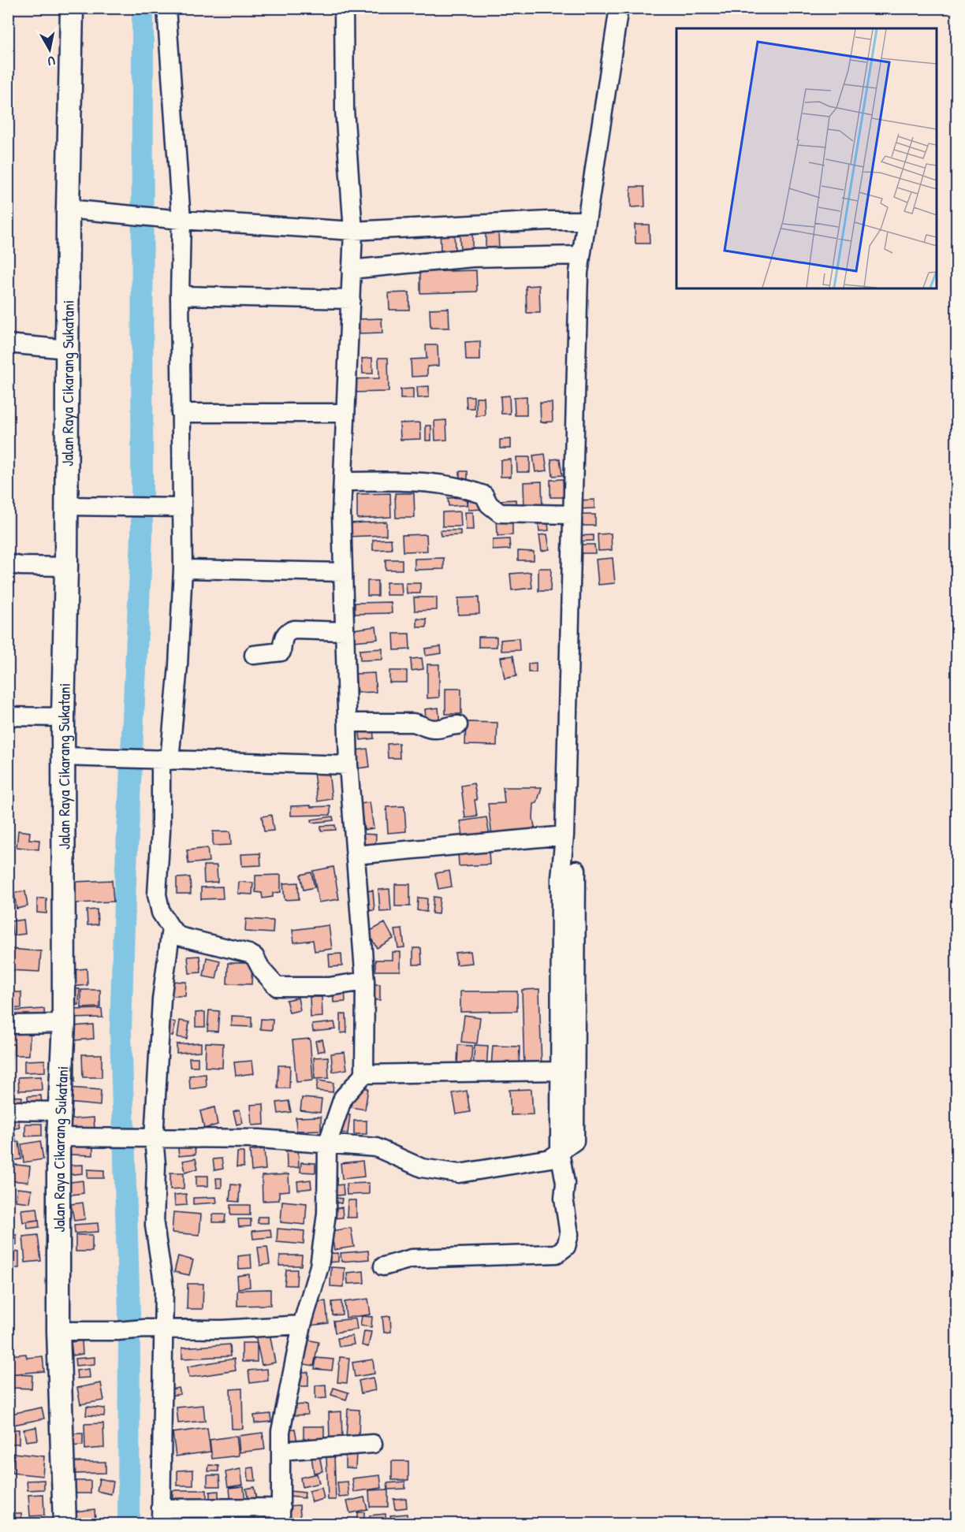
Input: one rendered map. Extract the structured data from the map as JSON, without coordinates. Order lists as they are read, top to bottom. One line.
{"streets":{"main road":["Jalan Raya Cikarang Sukatani"]},"north":"bottom"}
